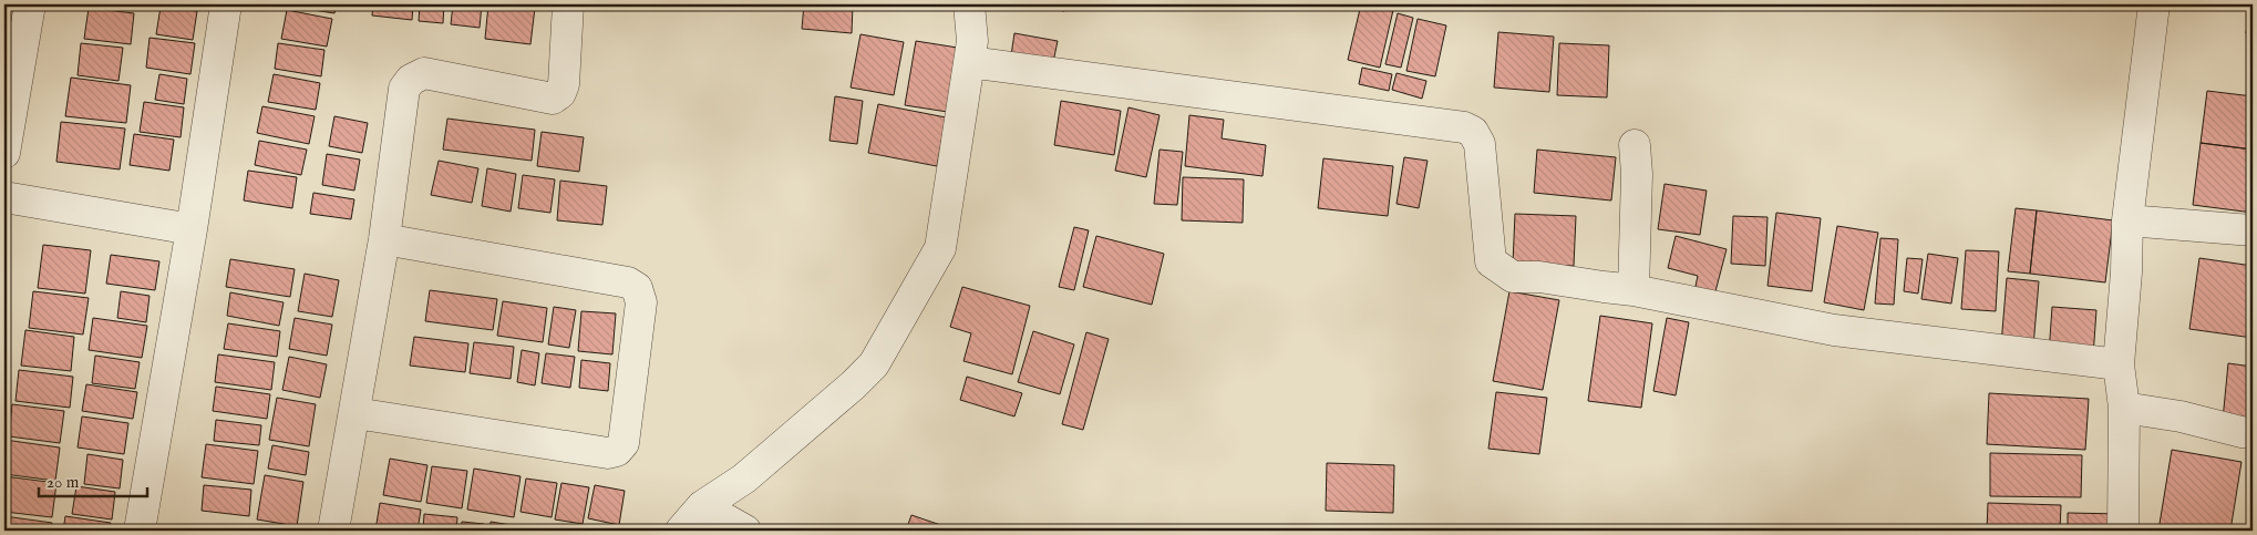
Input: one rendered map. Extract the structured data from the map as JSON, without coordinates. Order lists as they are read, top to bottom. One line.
{"scale_bar":"20 m"}
